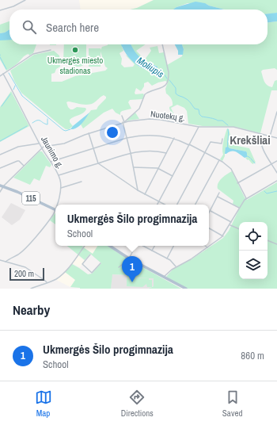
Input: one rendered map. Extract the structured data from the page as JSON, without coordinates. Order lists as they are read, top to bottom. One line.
{"streets":{"main road":["115"],"street":["Nuotekų g.","Jaunimo g."]},"crossings":[["Nuotekų g.","Jaunimo g."]],"districts":["Krekšliai"],"water":["Moliupis"],"places":["Ukmergės miesto stadionas"],"scale_bar":"200 m","page":{"search":"Search here","popup":["Ukmergės Šilo progimnazija","School"],"pins":"1","scale":"200 m","heading":"Nearby","list":[{"mark":"1","name":"Ukmergės Šilo progimnazija","note":"School","value":"860 m"}],"nav":["Map","Directions","Saved"]}}
